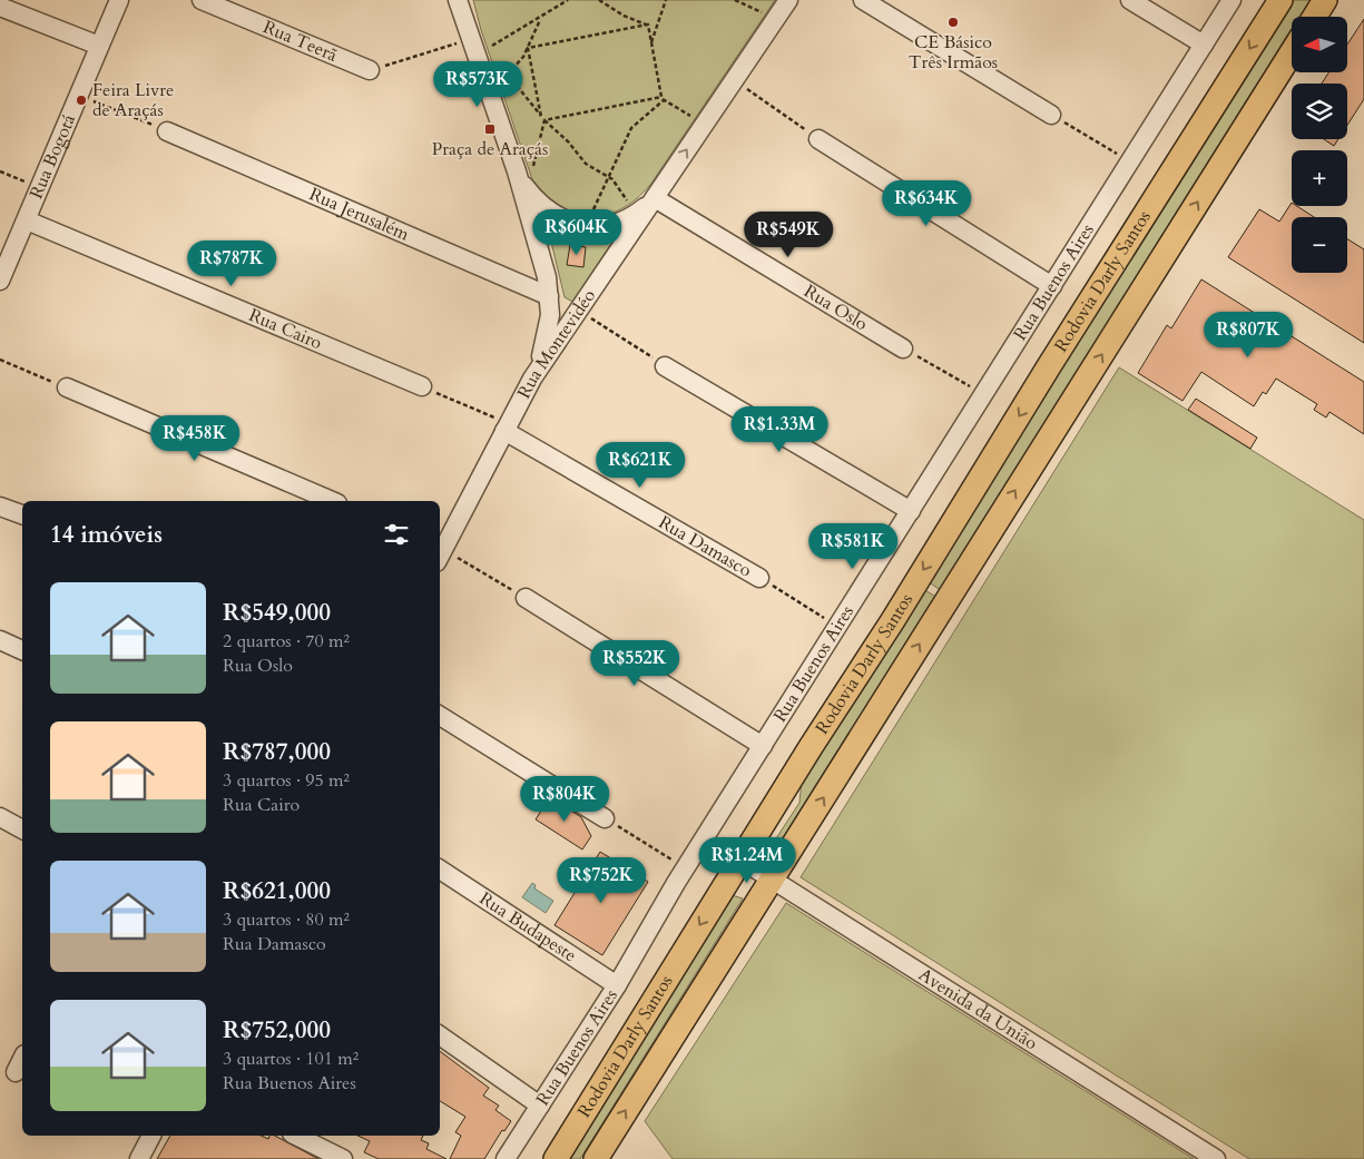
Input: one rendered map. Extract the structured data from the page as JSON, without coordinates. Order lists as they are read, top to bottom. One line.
{"streets":{"main road":["Rodovia Darly Santos"],"street":["Rua Teerã","Rua Bogotá","Rua Jerusalém","Rua Buenos Aires","Rua Oslo","Rua Cairo","Rua Montevidéo","Rua Damasco","Rua Budapeste","Avenida da União"]},"crossings":[["Rua Bogotá","Rua Cairo"],["Rua Buenos Aires","Rua Budapeste"],["Rodovia Darly Santos","Avenida da União"],["Rua Oslo","Rua Montevidéo"],["Rua Montevidéo","Rua Damasco"]],"places":{"other":["CE Básico Três Irmãos","Feira Livre de Araçás"],"transit":["Praça de Araçás"]},"north":"left","page":{"map_buttons":["+","−"],"price":["R$573K","R$634K","R$604K","R$549K","R$787K","R$807K","R$1.33M","R$458K","R$621K","R$581K","R$552K","R$804K","R$1.24M","R$752K"],"heading":"14 imóveis","list":[{"name":"R$549,000","note":"2 quartos · 70 m² · Rua Oslo"},{"name":"R$787,000","note":"3 quartos · 95 m² · Rua Cairo"},{"name":"R$621,000","note":"3 quartos · 80 m² · Rua Damasco"},{"name":"R$752,000","note":"3 quartos · 101 m² · Rua Buenos Aires"}]}}
